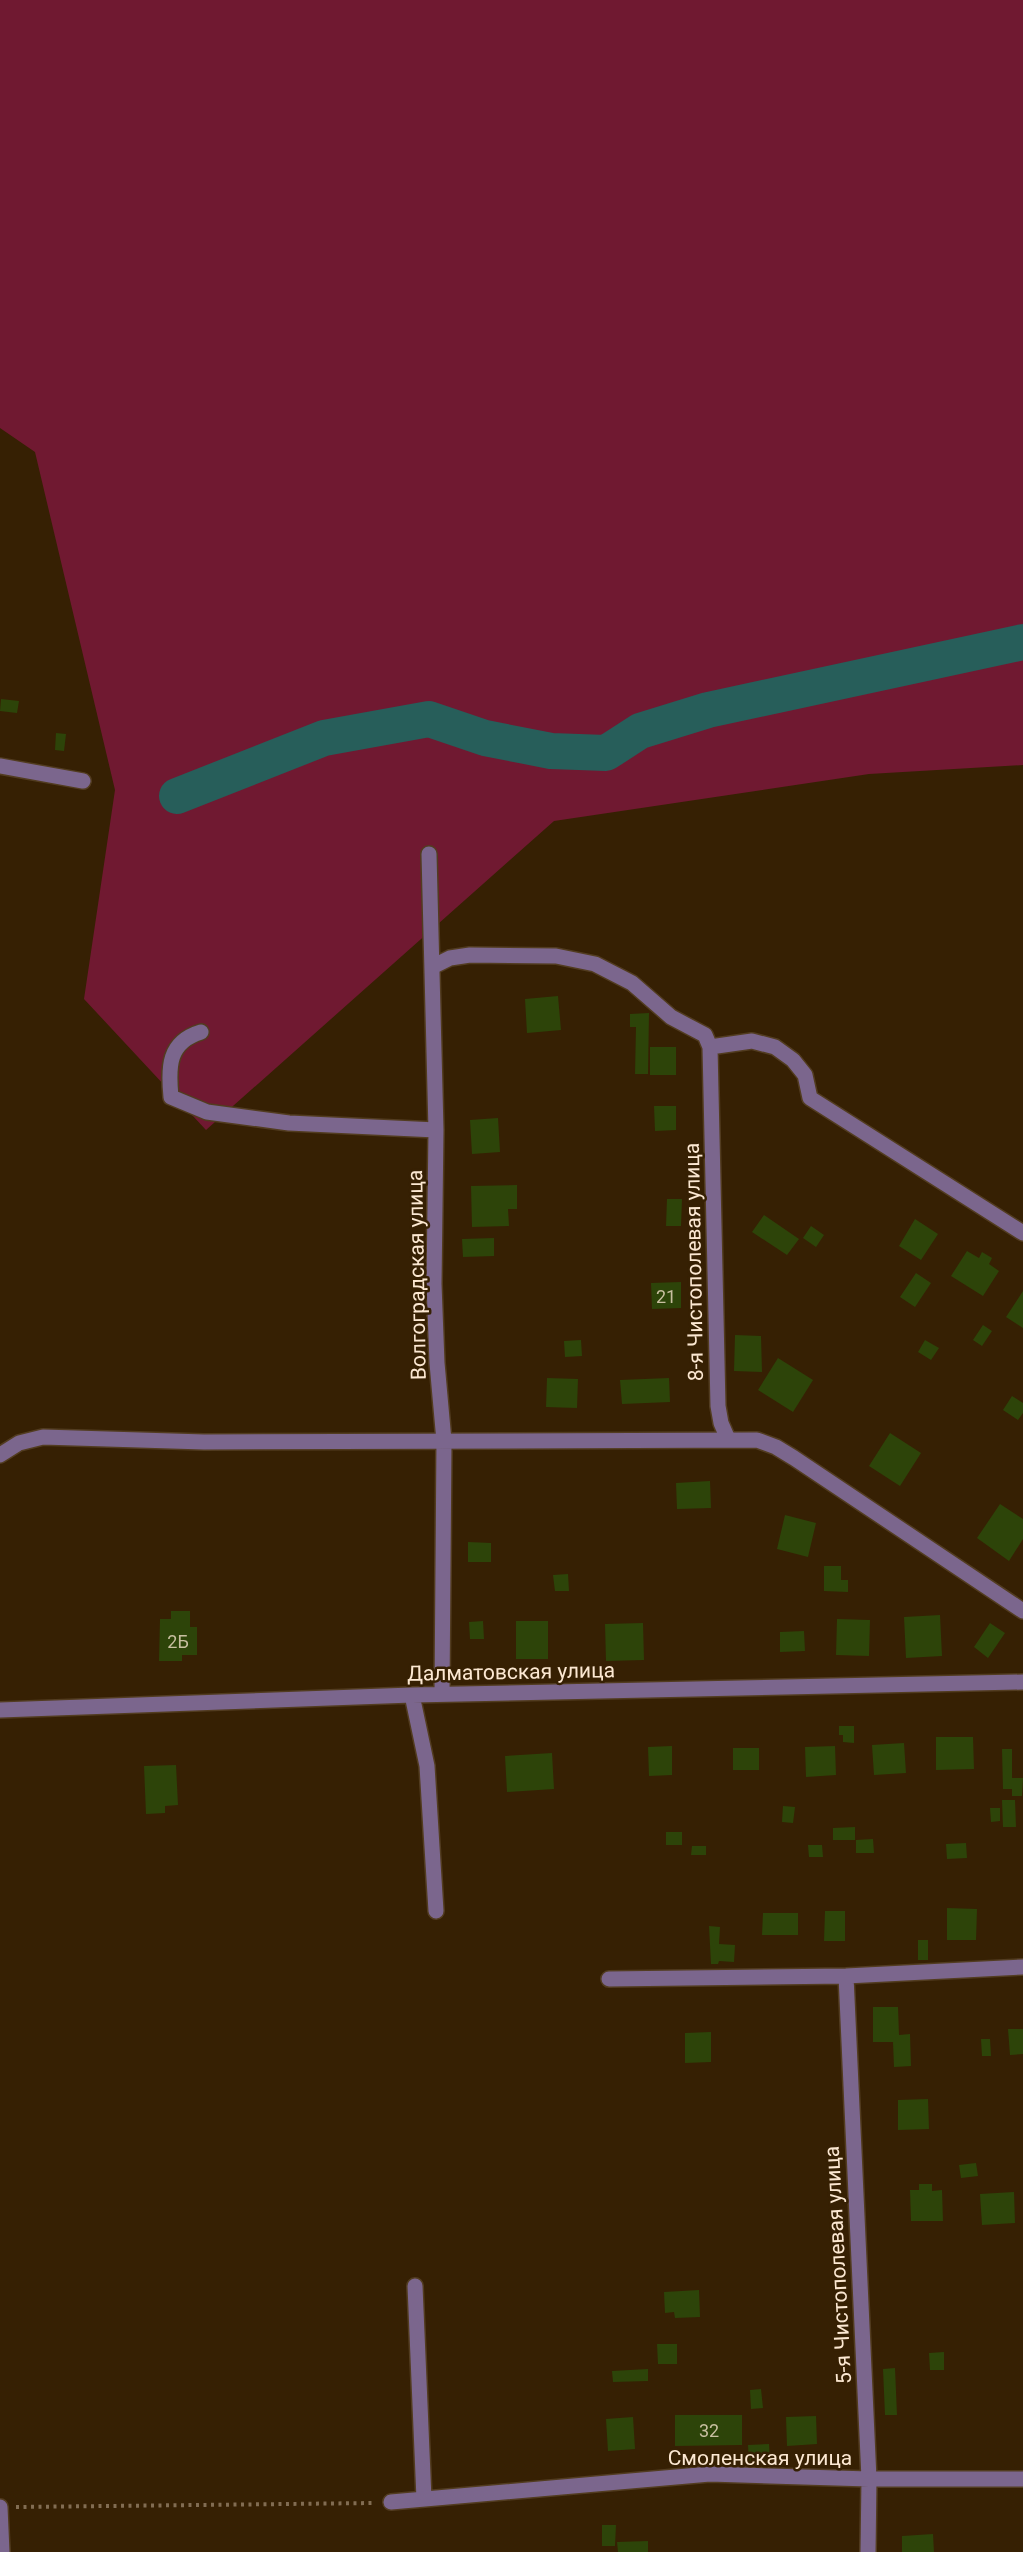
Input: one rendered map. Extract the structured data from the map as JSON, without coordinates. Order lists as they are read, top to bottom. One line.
{"streets":{"street":["8-я Чистополевая улица","Волгоградская улица","Далматовская улица","5-я Чистополевая улица","Смоленская улица"]},"crossings":[["Волгоградская улица","Далматовская улица"],["5-я Чистополевая улица","Смоленская улица"]],"house_numbers":["21","2Б","32"]}
